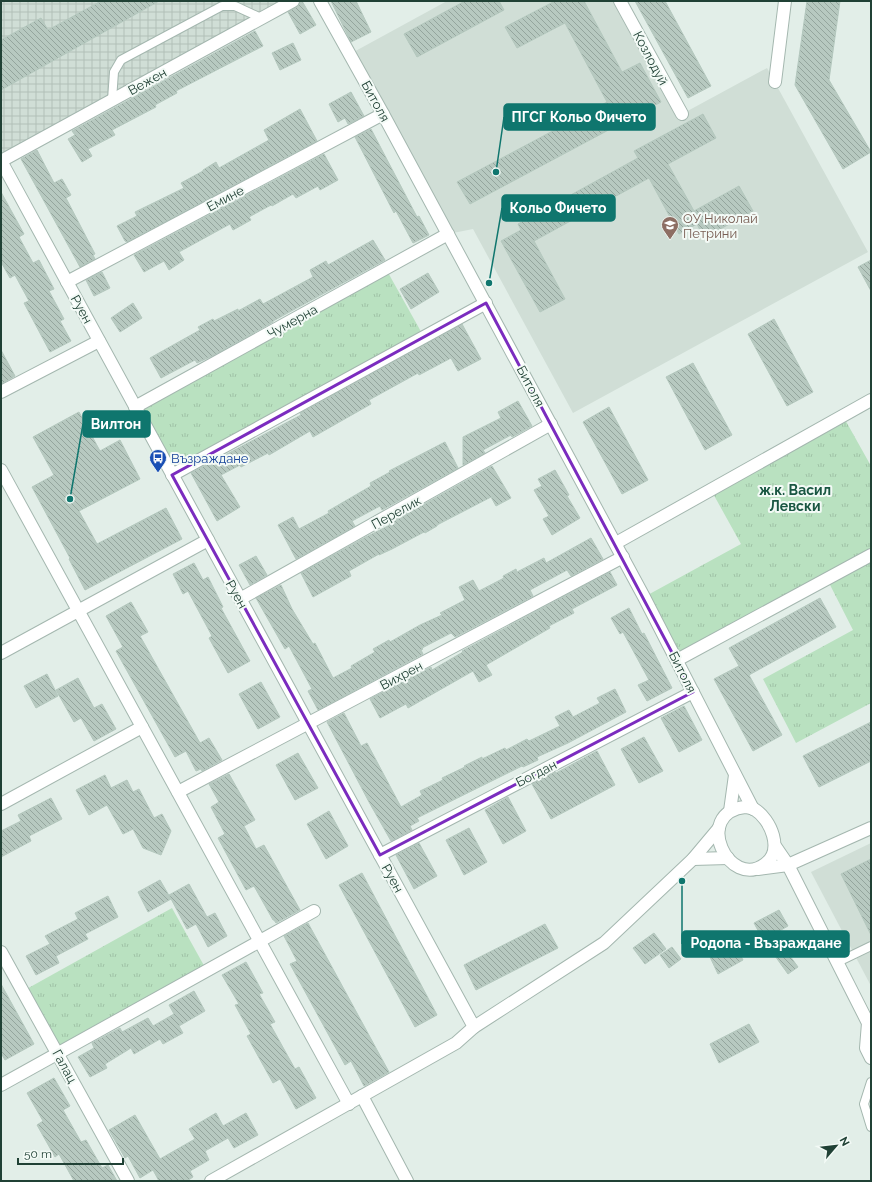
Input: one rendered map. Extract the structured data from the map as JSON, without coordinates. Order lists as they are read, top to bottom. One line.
{"streets":{"street":["Козлодуй","Вежен","Битоля","Емине","Руен","Чумерна","Перелик","Вихрен","Богдан","Галац"]},"crossings":[["Вежен","Руен"],["Битоля","Емине"],["Битоля","Чумерна"],["Битоля","Перелик"],["Битоля","Вихрен"],["Битоля","Богдан"],["Емине","Руен"],["Руен","Чумерна"],["Руен","Перелик"],["Руен","Вихрен"],["Руен","Богдан"]],"districts":["ж.к. Васил Левски"],"places":{"other":["ПГСГ Кольо Фичето","Кольо Фичето","Вилтон","Родопа - Възраждане"],"school or university":["ОУ Николай Петрини"],"bus stop":["Възраждане"]},"scale_bar":"50 m","north":"top right"}
